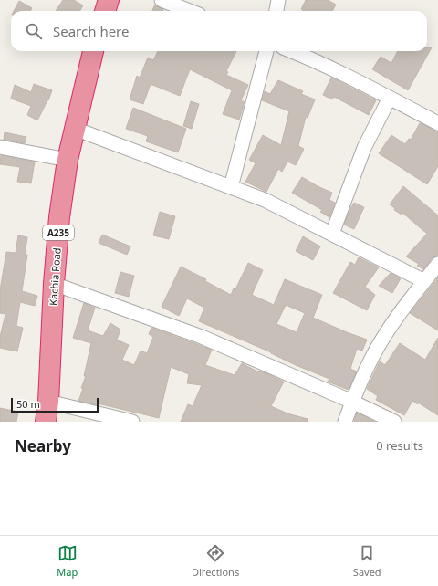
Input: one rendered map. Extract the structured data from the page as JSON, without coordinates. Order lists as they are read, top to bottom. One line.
{"streets":{"highway":["A235","Kachia Road"]},"scale_bar":"50 m","page":{"search":"Search here","scale":"50 m","heading":["Nearby","0 results"],"nav":["Map","Directions","Saved"]}}
